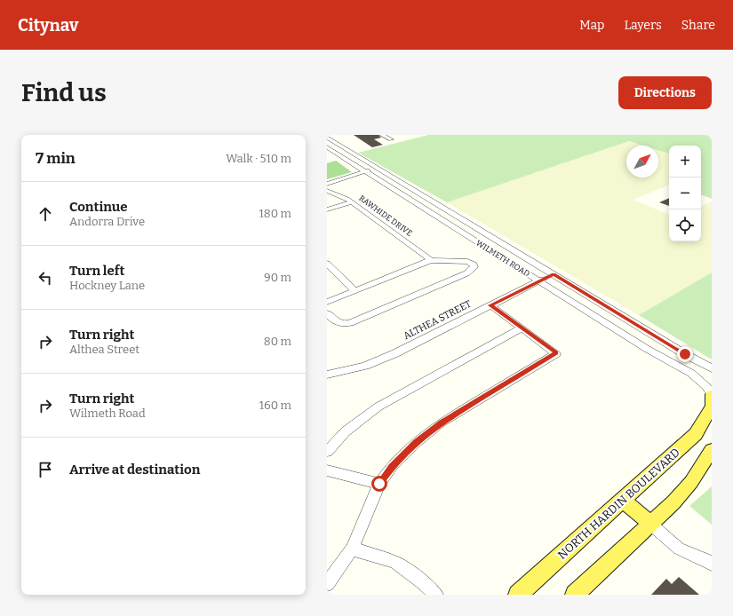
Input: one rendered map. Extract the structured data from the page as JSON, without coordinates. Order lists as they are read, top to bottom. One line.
{"streets":{"main road":["NORTH HARDIN BOULEVARD"],"street":["RAWHIDE DRIVE","WILMETH ROAD","ALTHEA STREET"]},"crossings":[["WILMETH ROAD","ALTHEA STREET"]],"north":"top right","page":{"header":"Citynav","nav":["Map","Layers","Share"],"buttons":"Directions","title":"Find us","heading":["7 min","Walk · 510 m"],"map_buttons":["+","−"],"list":[["Continue","Andorra Drive","180 m"],["Turn left","Hockney Lane","90 m"],["Turn right","Althea Street","80 m"],["Turn right","Wilmeth Road","160 m"],"Arrive at destination"]}}
